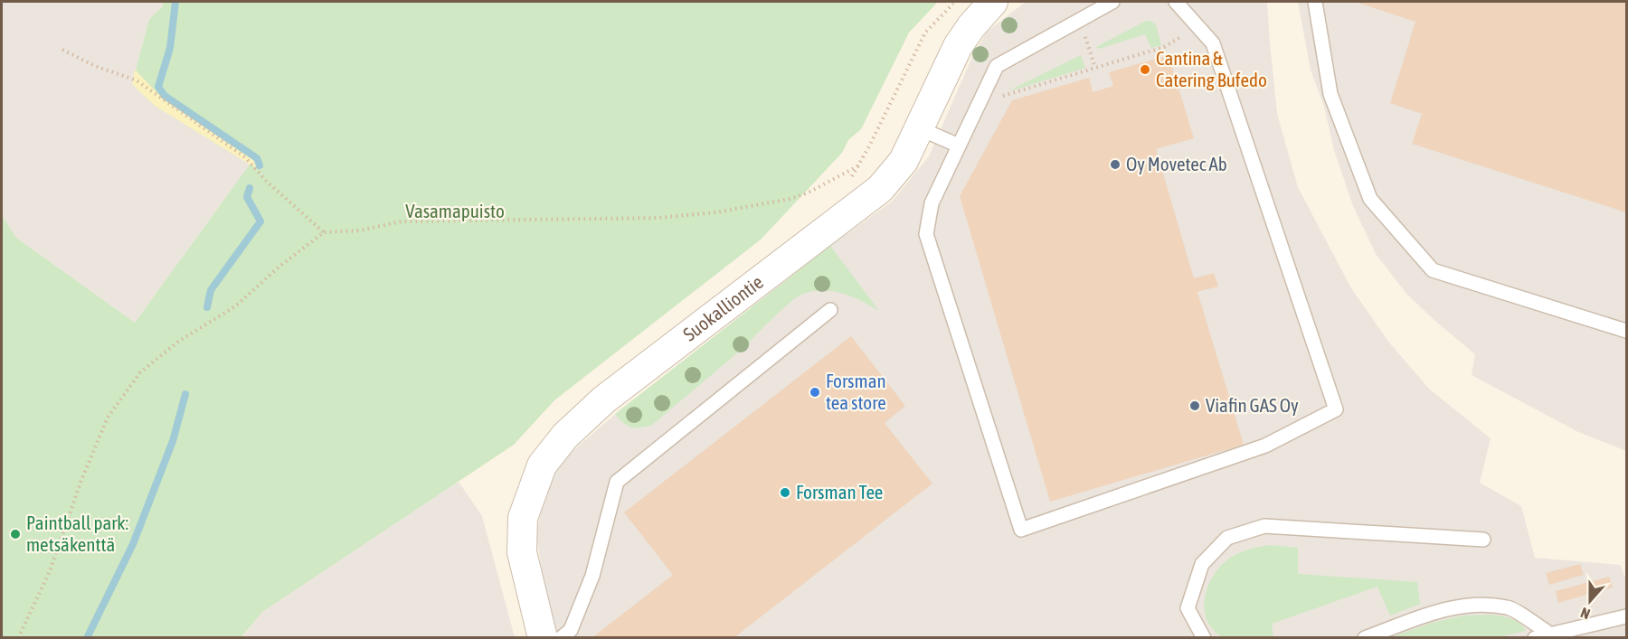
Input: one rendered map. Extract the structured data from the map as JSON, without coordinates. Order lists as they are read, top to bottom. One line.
{"streets":{"street":["Suokalliontie"]},"parks":["Vasamapuisto"],"places":["Cantina & Catering Bufedo","Oy Movetec Ab","Forsman tea store","Viafin GAS Oy","Forsman Tee","Paintball park: metsäkenttä"],"north":"bottom"}
